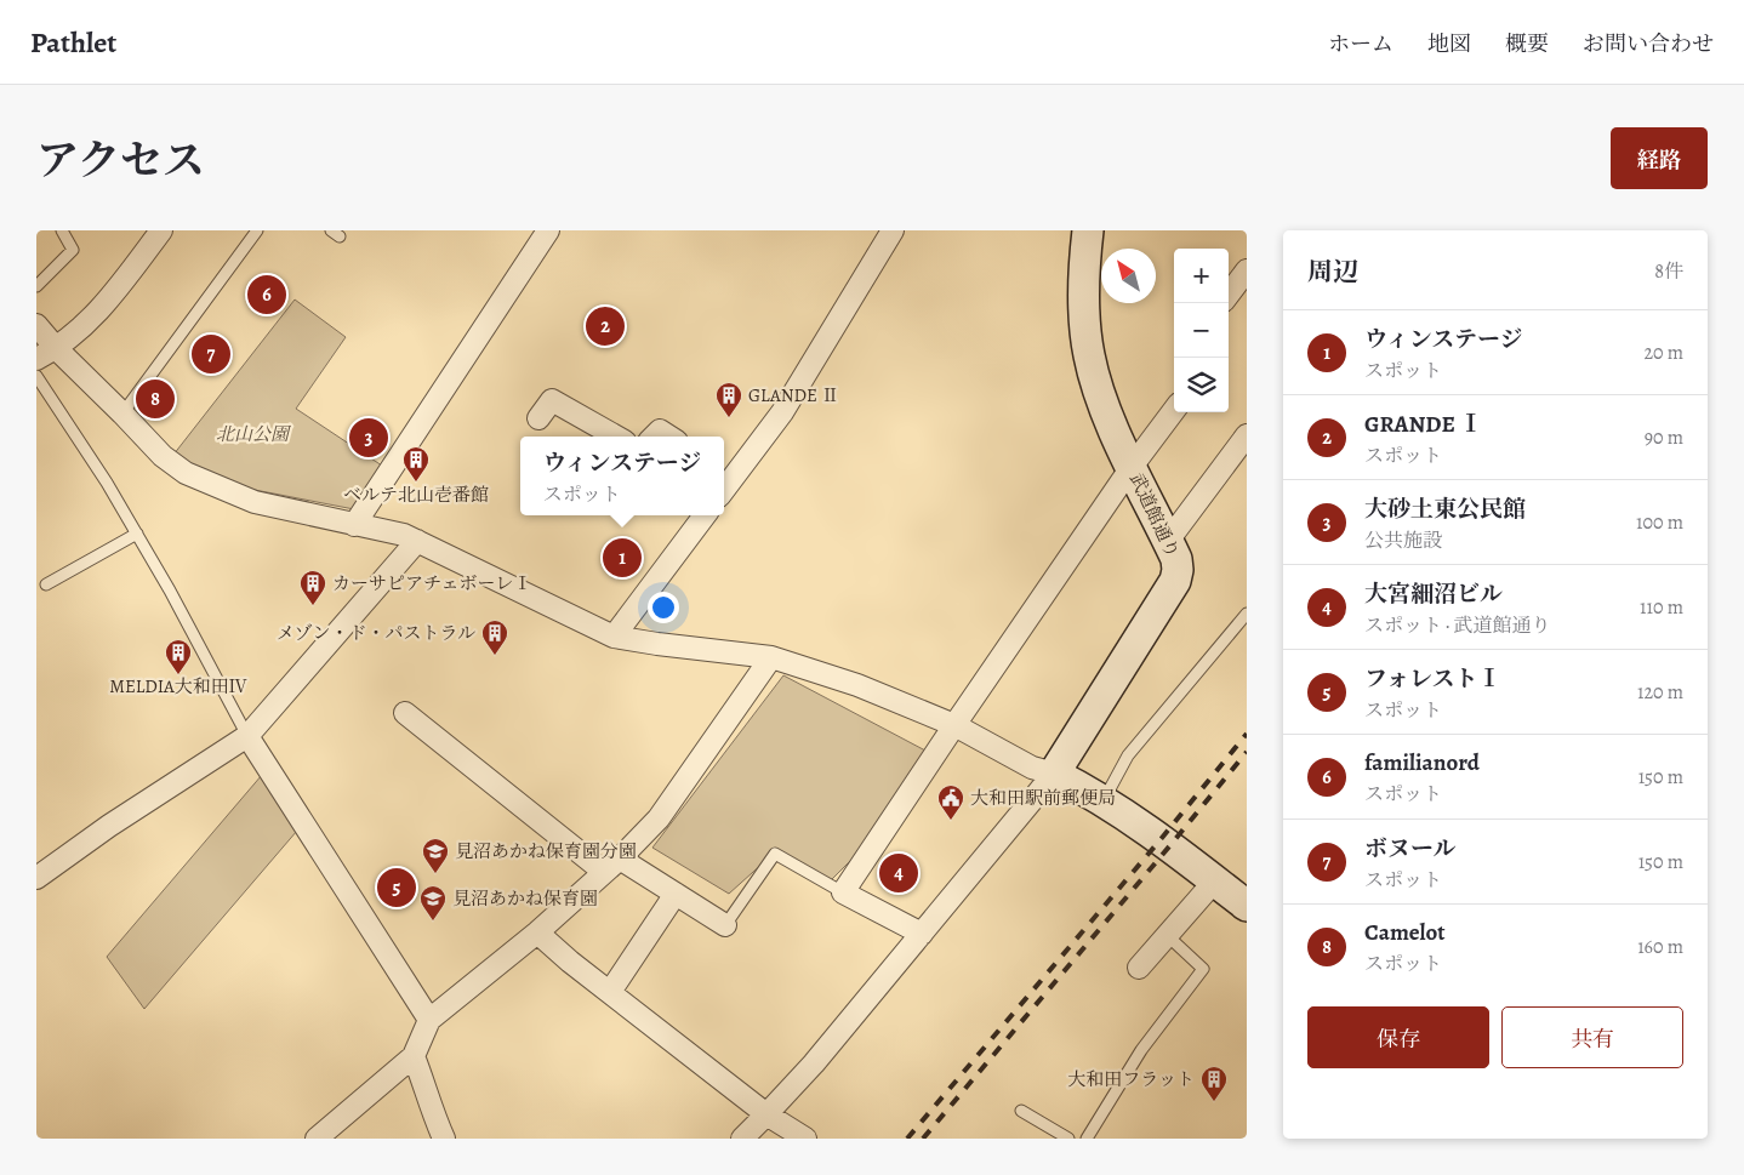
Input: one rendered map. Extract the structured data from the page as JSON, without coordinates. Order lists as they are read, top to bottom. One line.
{"streets":{"street":["武道館通り"]},"parks":["北山公園"],"places":{"building":["GLANDE Ⅱ","ベルテ北山壱番館","カーサピアチェボーレⅠ","メゾン・ド・パストラル","MELDIA大和田Ⅳ","大和田フラット"],"public building":["大和田駅前郵便局"],"school or university":["見沼あかね保育園分園","見沼あかね保育園"]},"north":"top left","page":{"header":"Pathlet","nav":["ホーム","地図","概要","お問い合わせ"],"title":"アクセス","buttons":["経路",["保存","共有"]],"heading":["周辺","8件"],"map_buttons":["+","−"],"pins":["6","2","7","8","3","1","4","5"],"list":[{"mark":"1","name":"ウィンステージ","note":"スポット","value":"20 m"},{"mark":"2","name":"GRANDE Ⅰ","note":"スポット","value":"90 m"},{"mark":"3","name":"大砂土東公民館","note":"公共施設","value":"100 m"},{"mark":"4","name":"大宮細沼ビル","note":"スポット · 武道館通り","value":"110 m"},{"mark":"5","name":"フォレストⅠ","note":"スポット","value":"120 m"},{"mark":"6","name":"familianord","note":"スポット","value":"150 m"},{"mark":"7","name":"ボヌール","note":"スポット","value":"150 m"},{"mark":"8","name":"Camelot","note":"スポット","value":"160 m"}],"popup":["ウィンステージ","スポット"]}}
